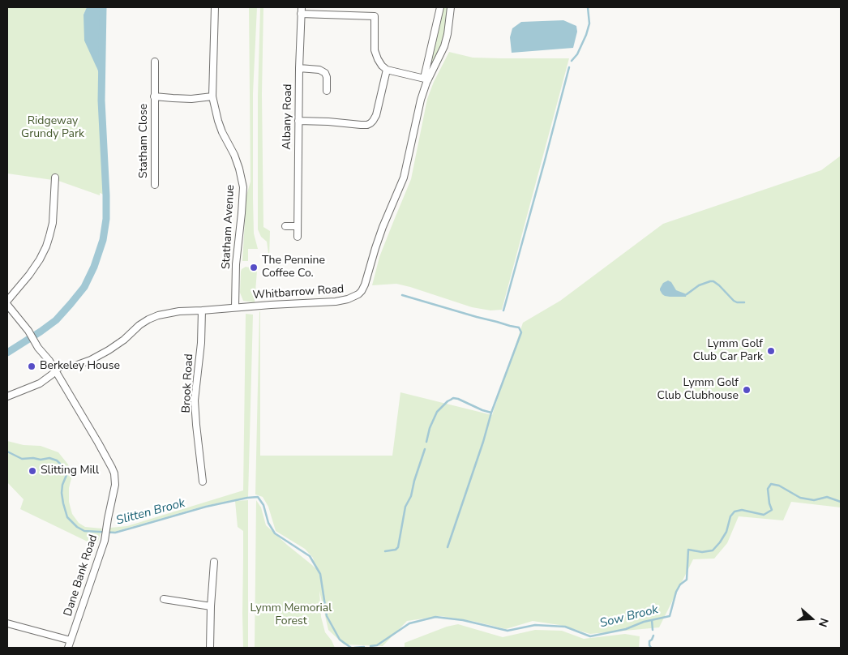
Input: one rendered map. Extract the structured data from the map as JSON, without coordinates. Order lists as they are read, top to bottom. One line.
{"streets":{"street":["Albany Road","Statham Close","Statham Avenue","Whitbarrow Road","Brook Road","Dane Bank Road"]},"crossings":[["Statham Close","Statham Avenue"],["Statham Avenue","Whitbarrow Road"],["Whitbarrow Road","Brook Road"],["Whitbarrow Road","Dane Bank Road"]],"water":["Slitten Brook","Sow Brook"],"parks":["Ridgeway Grundy Park","Lymm Memorial Forest"],"places":["The Pennine Coffee Co.","Lymm Golf Club Car Park","Berkeley House","Lymm Golf Club Clubhouse","Slitting Mill"],"north":"right"}
